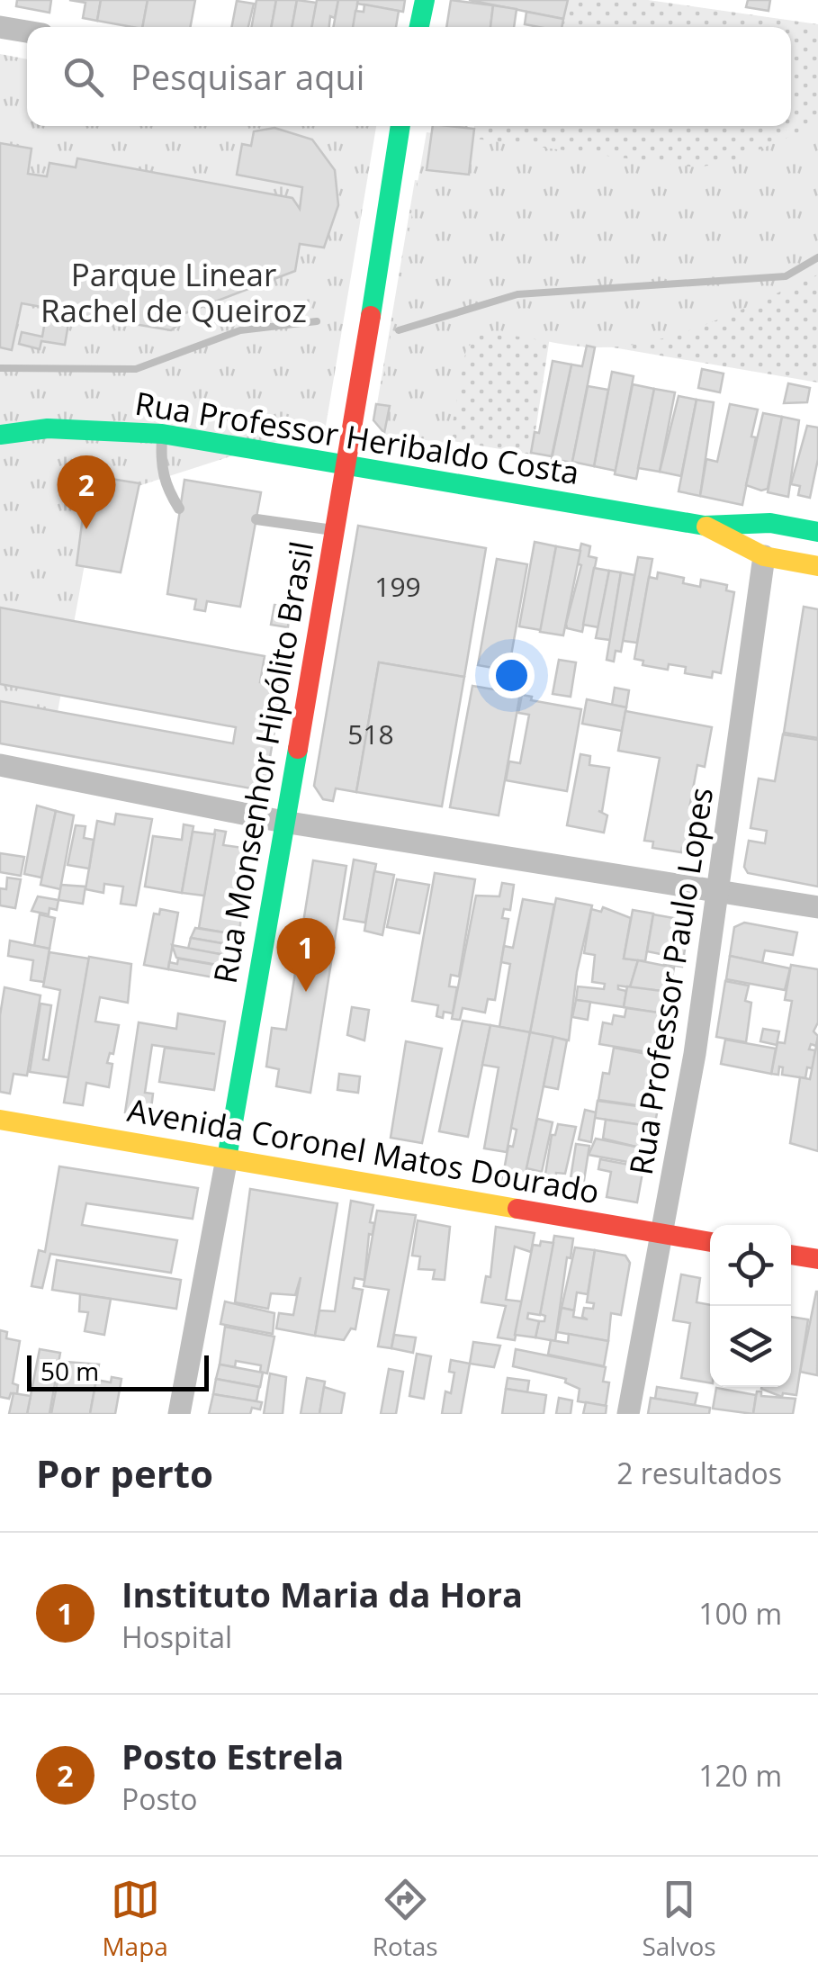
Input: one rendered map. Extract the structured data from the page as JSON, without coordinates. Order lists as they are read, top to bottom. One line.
{"streets":{"main road":["Rua Professor Heribaldo Costa","Rua Monsenhor Hipólito Brasil","Avenida Coronel Matos Dourado"],"street":["Rua Professor Paulo Lopes"]},"crossings":[["Rua Professor Heribaldo Costa","Rua Monsenhor Hipólito Brasil"],["Rua Professor Heribaldo Costa","Rua Professor Paulo Lopes"],["Rua Monsenhor Hipólito Brasil","Avenida Coronel Matos Dourado"],["Rua Professor Paulo Lopes","Avenida Coronel Matos Dourado"]],"parks":["Parque Linear Rachel de Queiroz"],"house_numbers":["199","518"],"scale_bar":"50 m","page":{"search":"Pesquisar aqui","pins":["2","1"],"scale":"50 m","heading":["Por perto","2 resultados"],"list":[{"mark":"1","name":"Instituto Maria da Hora","note":"Hospital","value":"100 m"},{"mark":"2","name":"Posto Estrela","note":"Posto","value":"120 m"}],"nav":["Mapa","Rotas","Salvos"]}}
